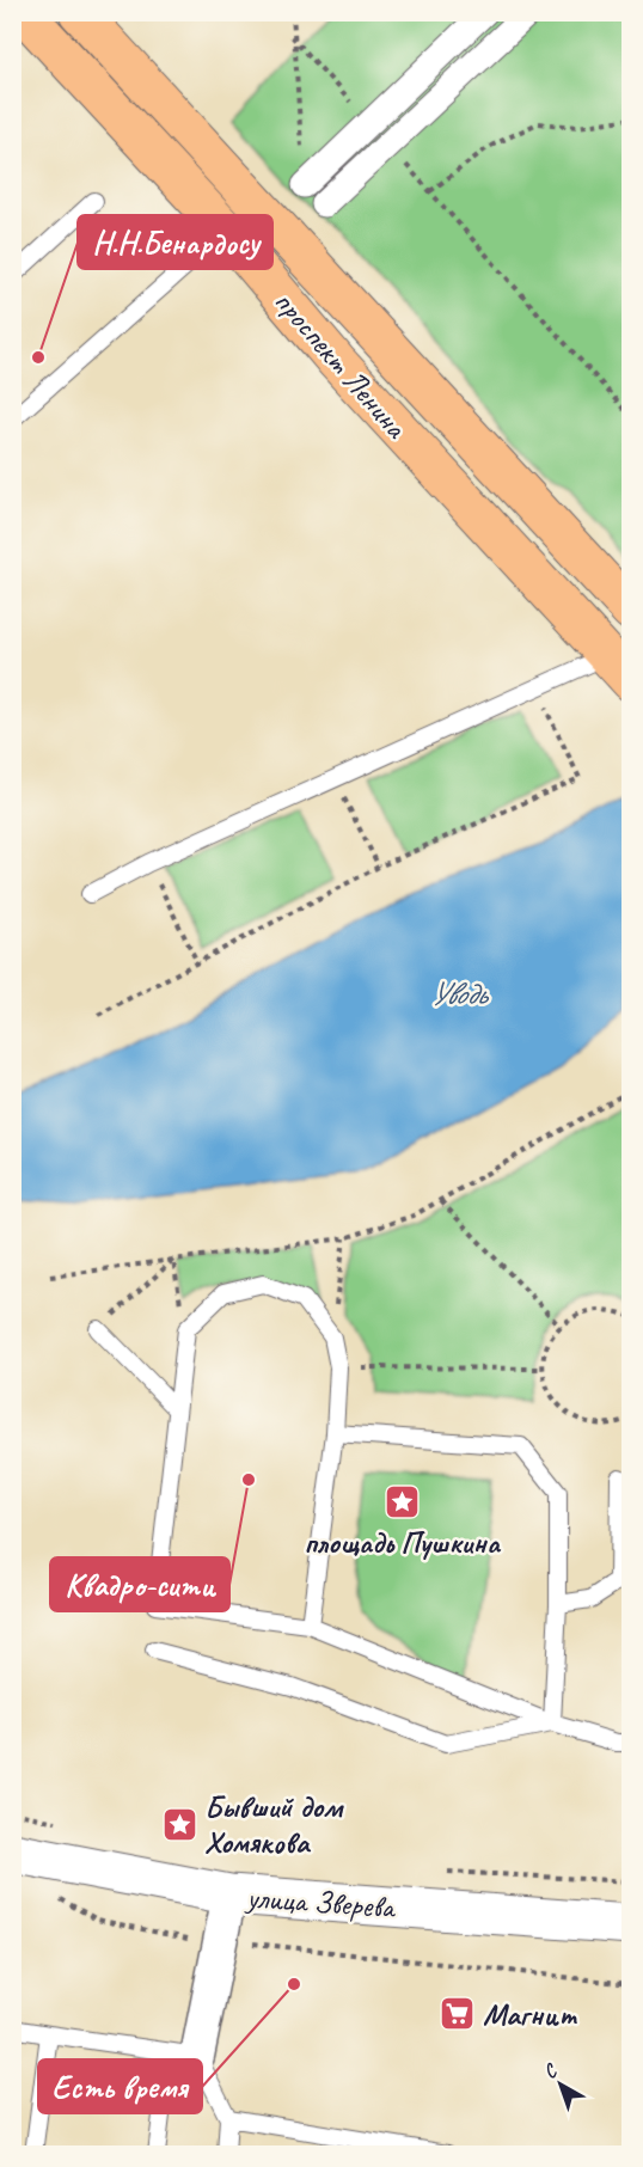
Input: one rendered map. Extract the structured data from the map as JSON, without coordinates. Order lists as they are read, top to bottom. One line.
{"streets":{"highway":["проспект Ленина"],"street":["улица Зверева"]},"water":["Уводь"],"places":{"other":["Н.Н.Бенардосу","Квадро-сити","Есть время"],"place":["площадь Пушкина","Бывший дом Хомякова"],"supermarket":["Магнит"]},"north":"top left"}
